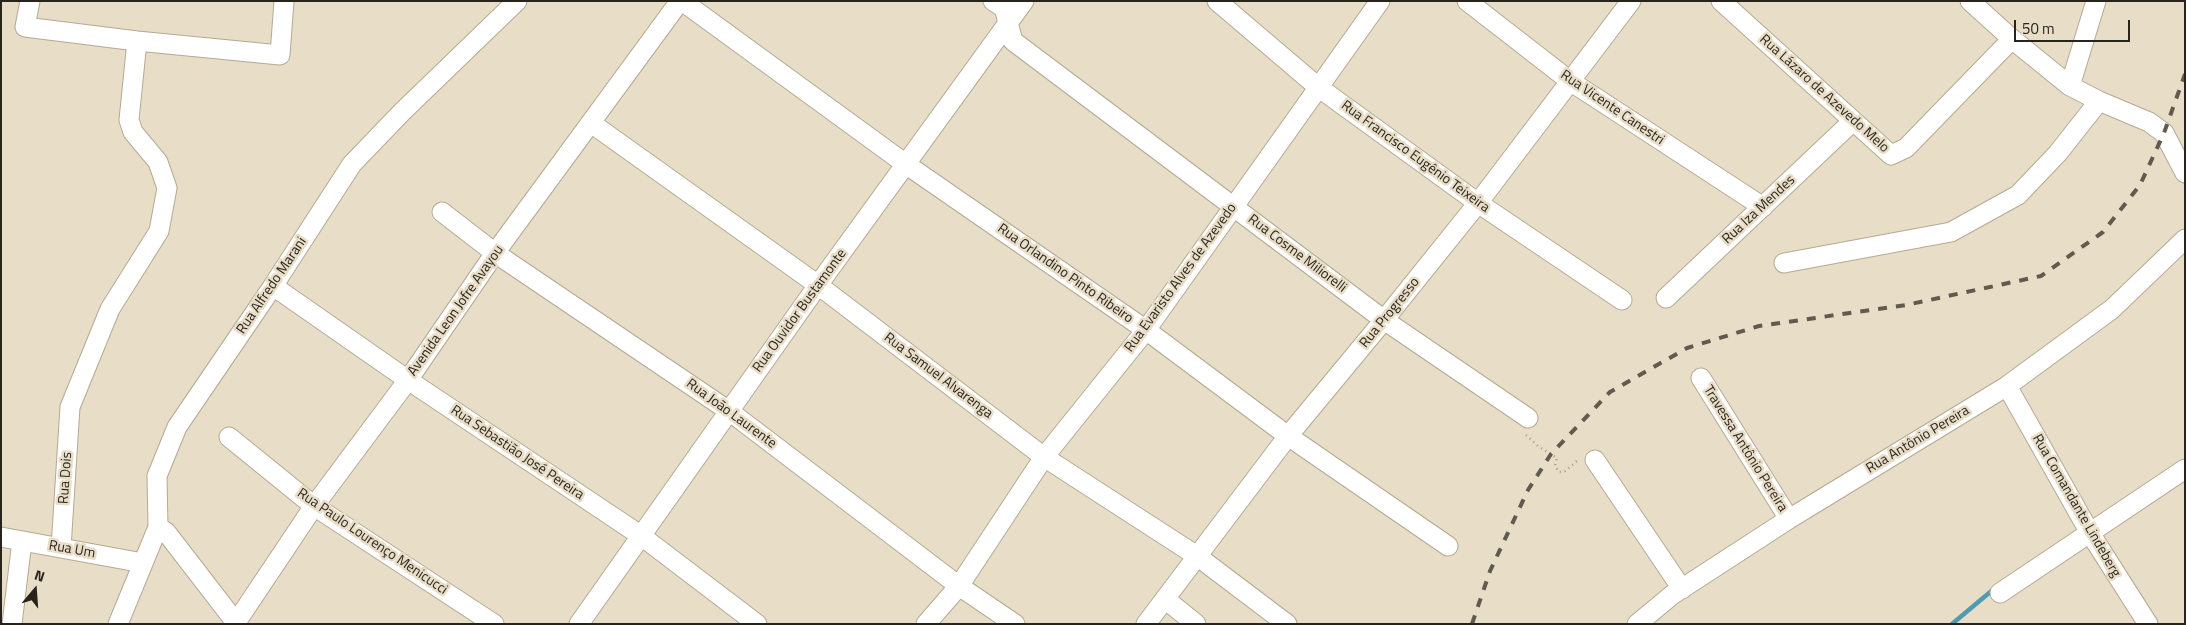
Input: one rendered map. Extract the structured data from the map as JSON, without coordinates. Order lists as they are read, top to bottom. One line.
{"streets":{"street":["Rua Lázaro de Azevedo Melo","Rua Vicente Canestri","Rua Francisco Eugênio Teixeira","Rua Iza Mendes","Rua Cosme Miliorelli","Rua Orlandino Pinto Ribeiro","Rua Evaristo Alves de Azevedo","Rua Alfredo Marani","Avenida Leon Jofre Avayou","Rua Ouvidor Bustamonte","Rua Progresso","Rua Samuel Alvarenga","Rua João Laurente","Rua Antônio Pereira","Travessa Antônio Pereira","Rua Sebastião José Pereira","Rua Dois","Rua Comandante Lindeberg","Rua Paulo Lourenço Menicucci","Rua Um"]},"crossings":[["Rua Lázaro de Azevedo Melo","Rua Iza Mendes"],["Rua Vicente Canestri","Rua Iza Mendes"],["Rua Vicente Canestri","Rua Progresso"],["Rua Francisco Eugênio Teixeira","Rua Evaristo Alves de Azevedo"],["Rua Francisco Eugênio Teixeira","Rua Progresso"],["Rua Cosme Miliorelli","Rua Evaristo Alves de Azevedo"],["Rua Cosme Miliorelli","Rua Ouvidor Bustamonte"],["Rua Cosme Miliorelli","Rua Progresso"],["Rua Orlandino Pinto Ribeiro","Rua Evaristo Alves de Azevedo"],["Rua Orlandino Pinto Ribeiro","Avenida Leon Jofre Avayou"],["Rua Orlandino Pinto Ribeiro","Rua Ouvidor Bustamonte"],["Rua Orlandino Pinto Ribeiro","Rua Progresso"],["Rua Evaristo Alves de Azevedo","Rua Samuel Alvarenga"],["Rua Evaristo Alves de Azevedo","Rua João Laurente"],["Rua Alfredo Marani","Rua Sebastião José Pereira"],["Rua Alfredo Marani","Rua Um"],["Avenida Leon Jofre Avayou","Rua Samuel Alvarenga"],["Avenida Leon Jofre Avayou","Rua João Laurente"],["Avenida Leon Jofre Avayou","Rua Sebastião José Pereira"],["Avenida Leon Jofre Avayou","Rua Paulo Lourenço Menicucci"],["Rua Ouvidor Bustamonte","Rua Samuel Alvarenga"],["Rua Ouvidor Bustamonte","Rua João Laurente"],["Rua Ouvidor Bustamonte","Rua Sebastião José Pereira"],["Rua Progresso","Rua Samuel Alvarenga"],["Rua Antônio Pereira","Travessa Antônio Pereira"],["Rua Antônio Pereira","Rua Comandante Lindeberg"],["Rua Dois","Rua Um"]],"scale_bar":"50 m","north":"top"}
